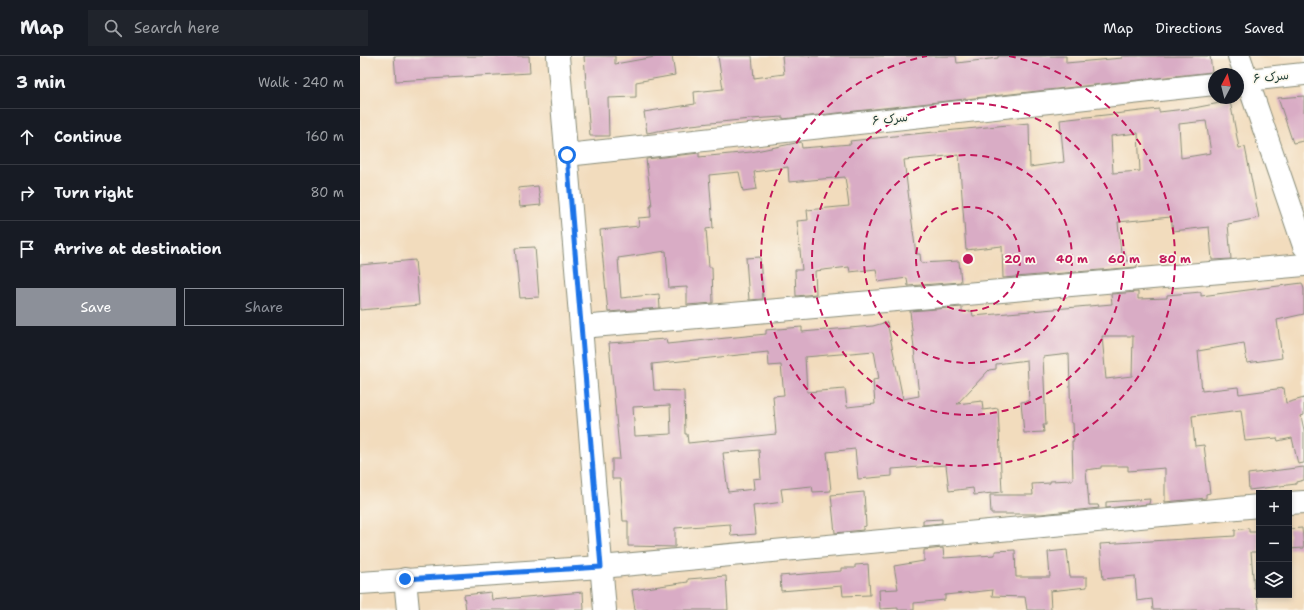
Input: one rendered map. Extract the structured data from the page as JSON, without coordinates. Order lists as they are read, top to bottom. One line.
{"streets":{"street":["سرک ۶"]},"north":"top","page":{"header":"Map","search":"Search here","nav":["Map","Directions","Saved"],"heading":["3 min","Walk · 240 m"],"list":[["Continue","160 m"],["Turn right","80 m"],"Arrive at destination"],"buttons":["Save","Share"],"map_buttons":["+","−"]},"rings":["20 m","40 m","60 m","80 m"]}
